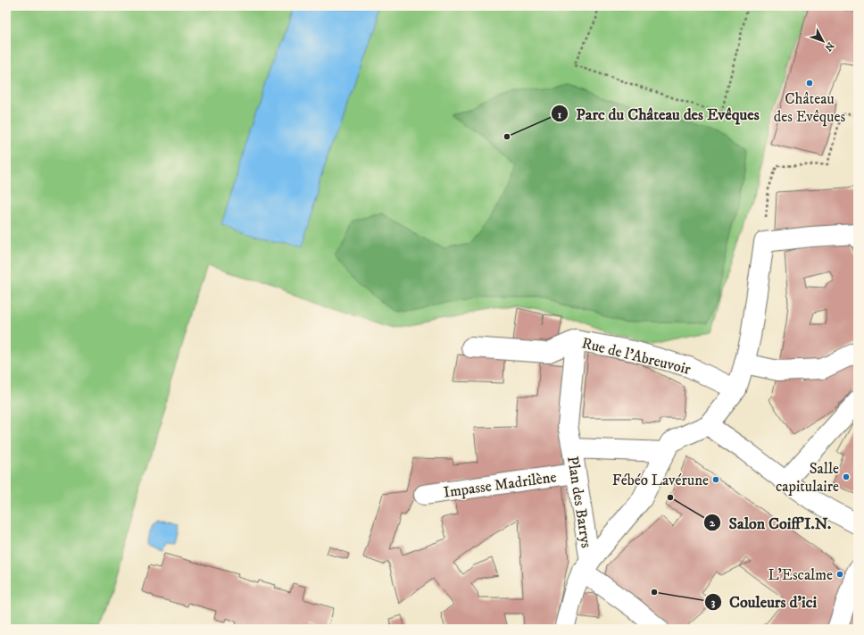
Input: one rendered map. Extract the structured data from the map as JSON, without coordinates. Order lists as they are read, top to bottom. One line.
{"streets":{"street":["Rue de l'Abreuvoir","Impasse Madrilène","Plan des Barrys"]},"crossings":[["Impasse Madrilène","Plan des Barrys"]],"places":["Château des Evêques","Parc du Château des Evêques","Salle capitulaire","Fébéo Lavérune","Salon Coiff'I.N.","L'Escalme","Couleurs d'ici"],"north":"bottom right"}
